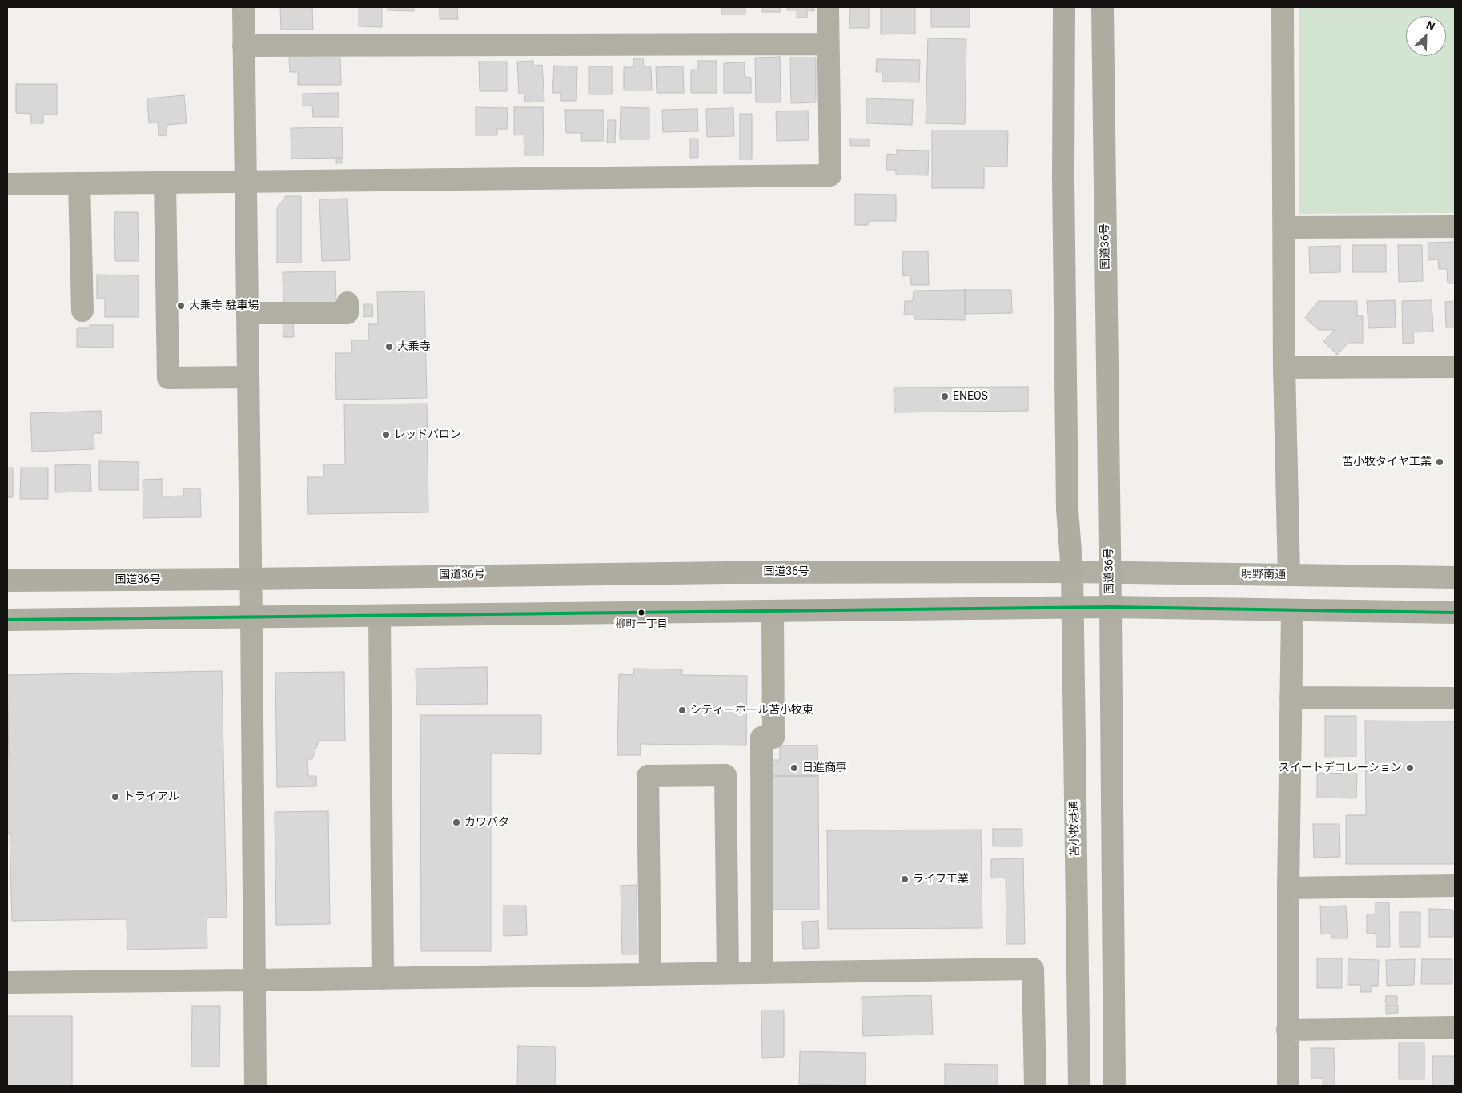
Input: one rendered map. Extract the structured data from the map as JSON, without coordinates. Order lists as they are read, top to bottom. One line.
{"streets":{"highway":["国道36号"],"street":["明野南通","苫小牧港通"]},"crossings":[["国道36号","明野南通"],["国道36号","苫小牧港通"],["明野南通","苫小牧港通"]],"places":["大乗寺 駐車場","大乗寺","ENEOS","レッドバロン","苫小牧タイヤ工業","柳町一丁目","シティーホール苫小牧東","日進商事","スイートデコレーション","トライアル","カワバタ","ライフ工業"],"north":"top right"}
